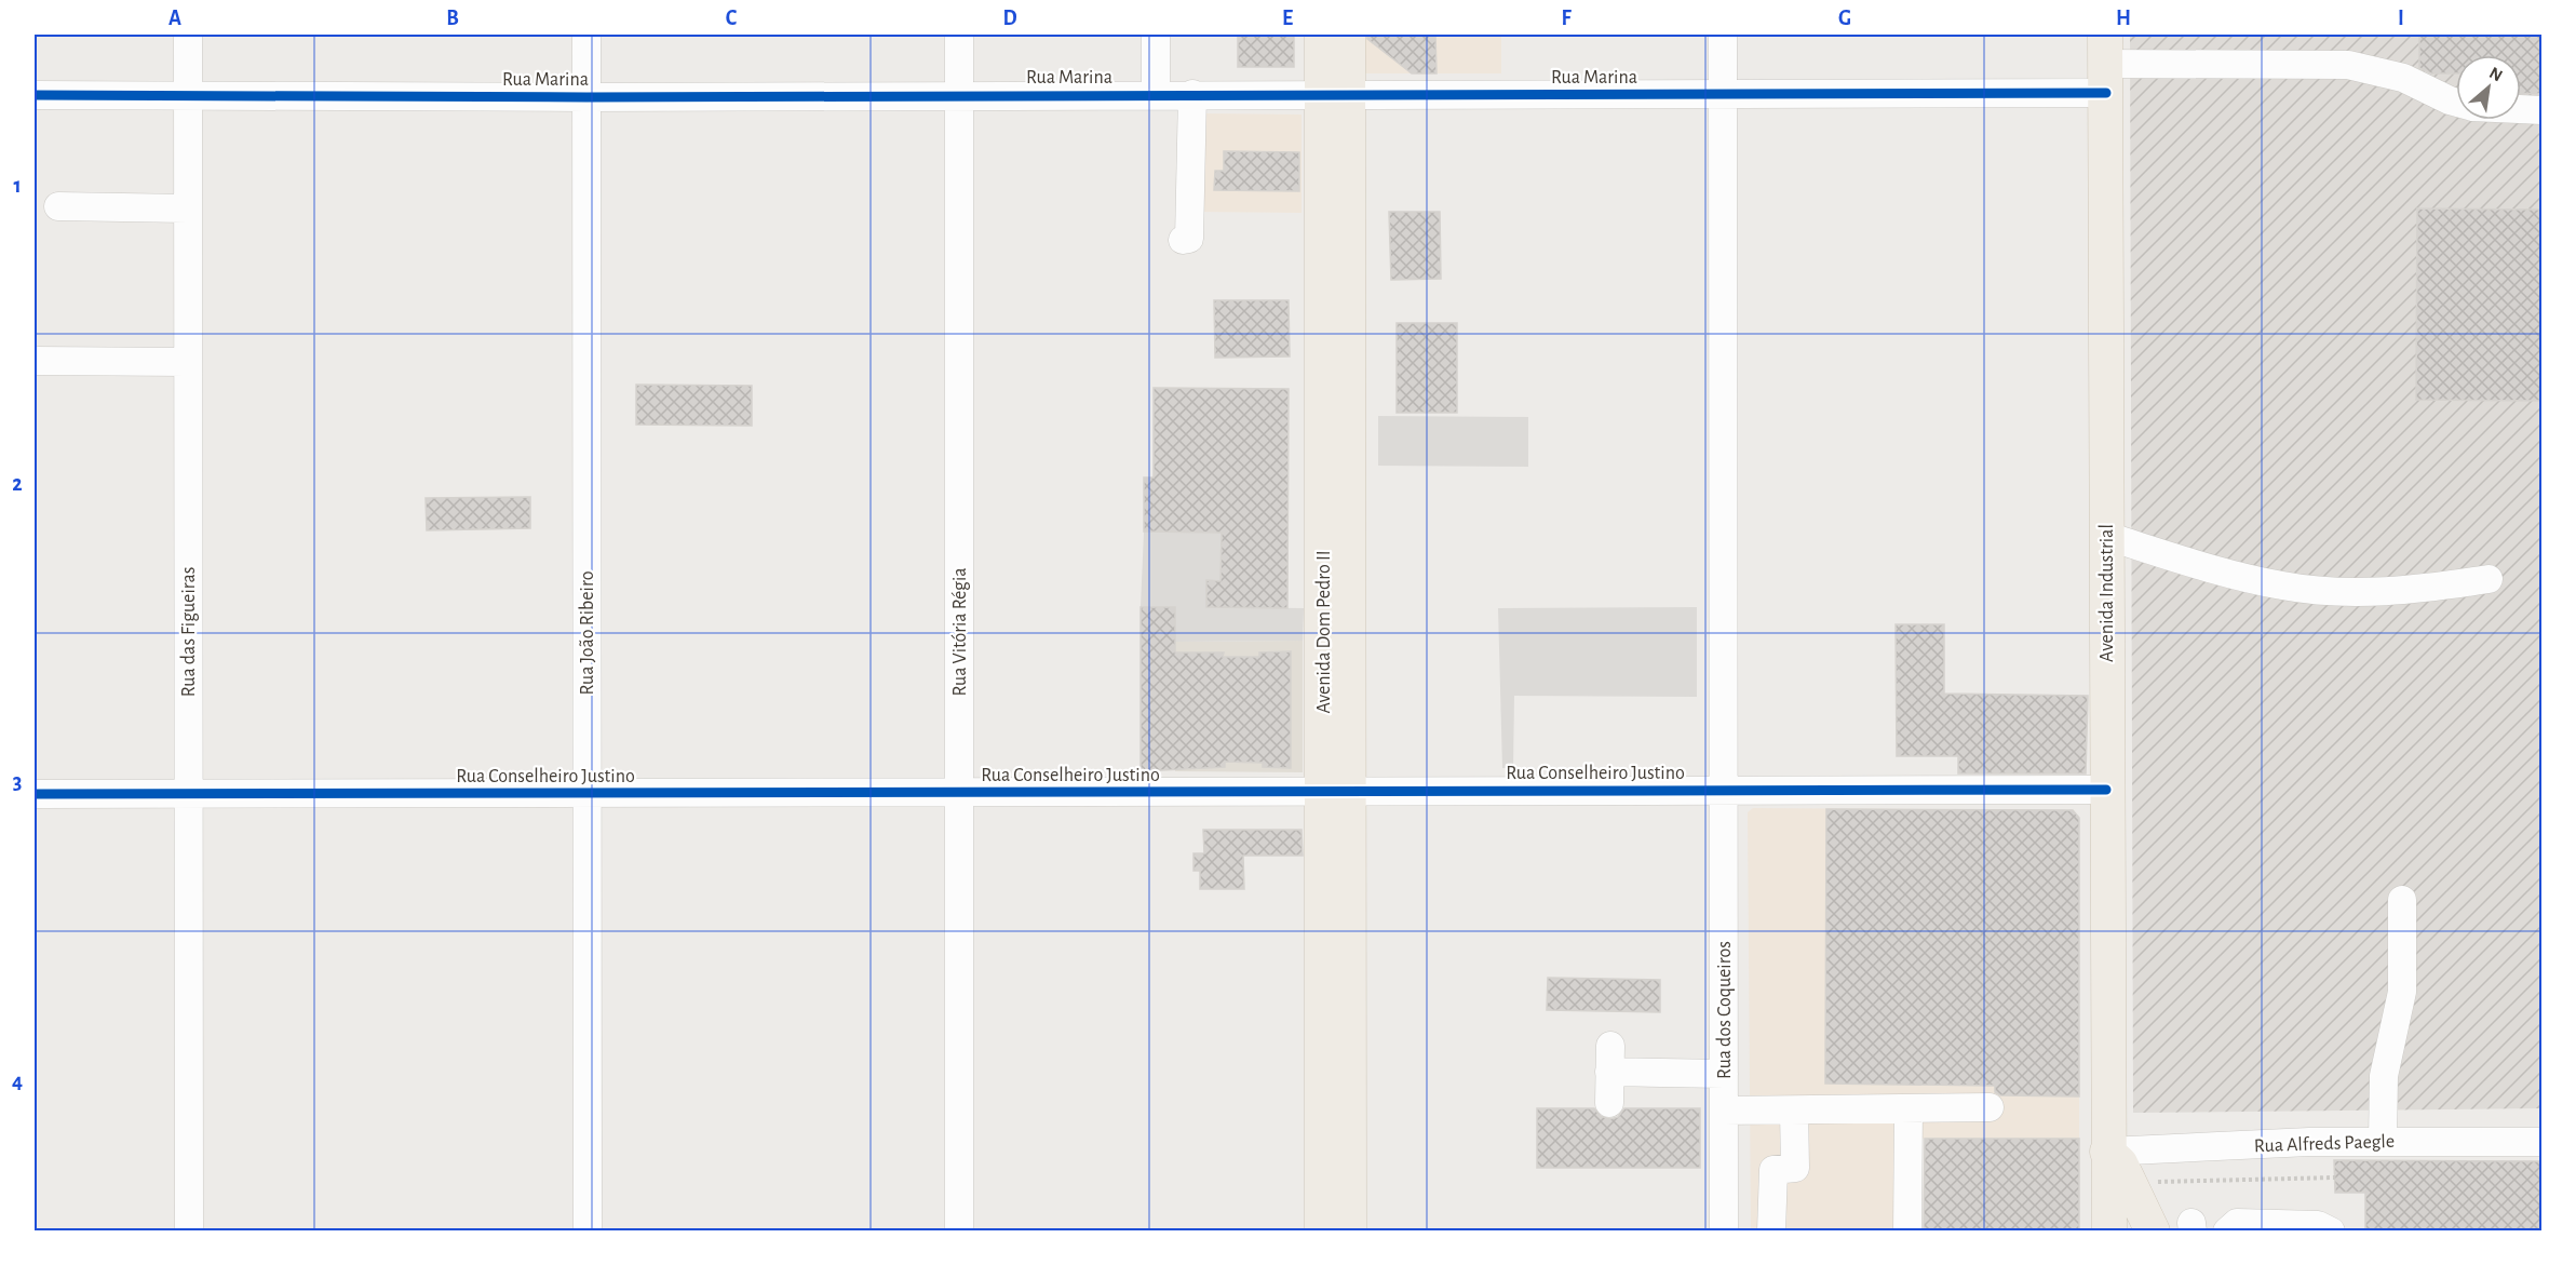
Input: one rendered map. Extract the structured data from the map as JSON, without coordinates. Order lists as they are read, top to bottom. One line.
{"streets":{"main road":["Avenida Industrial","Avenida Dom Pedro II"],"street":["Rua Marina","Rua das Figueiras","Rua Vitória Régia","Rua João Ribeiro","Rua Conselheiro Justino","Rua dos Coqueiros","Rua Alfreds Paegle"]},"crossings":[["Rua Marina","Avenida Industrial"],["Rua Marina","Rua das Figueiras"],["Rua Marina","Rua Vitória Régia"],["Rua Marina","Avenida Dom Pedro II"],["Rua Marina","Rua João Ribeiro"],["Rua Marina","Rua dos Coqueiros"],["Avenida Industrial","Rua Conselheiro Justino"],["Avenida Industrial","Rua Alfreds Paegle"],["Rua das Figueiras","Rua Conselheiro Justino"],["Rua Vitória Régia","Rua Conselheiro Justino"],["Avenida Dom Pedro II","Rua Conselheiro Justino"],["Rua João Ribeiro","Rua Conselheiro Justino"],["Rua Conselheiro Justino","Rua dos Coqueiros"]],"north":"top right","grid":{"columns":["A","B","C","D","E","F","G","H","I"],"rows":["1","2","3","4"]}}
